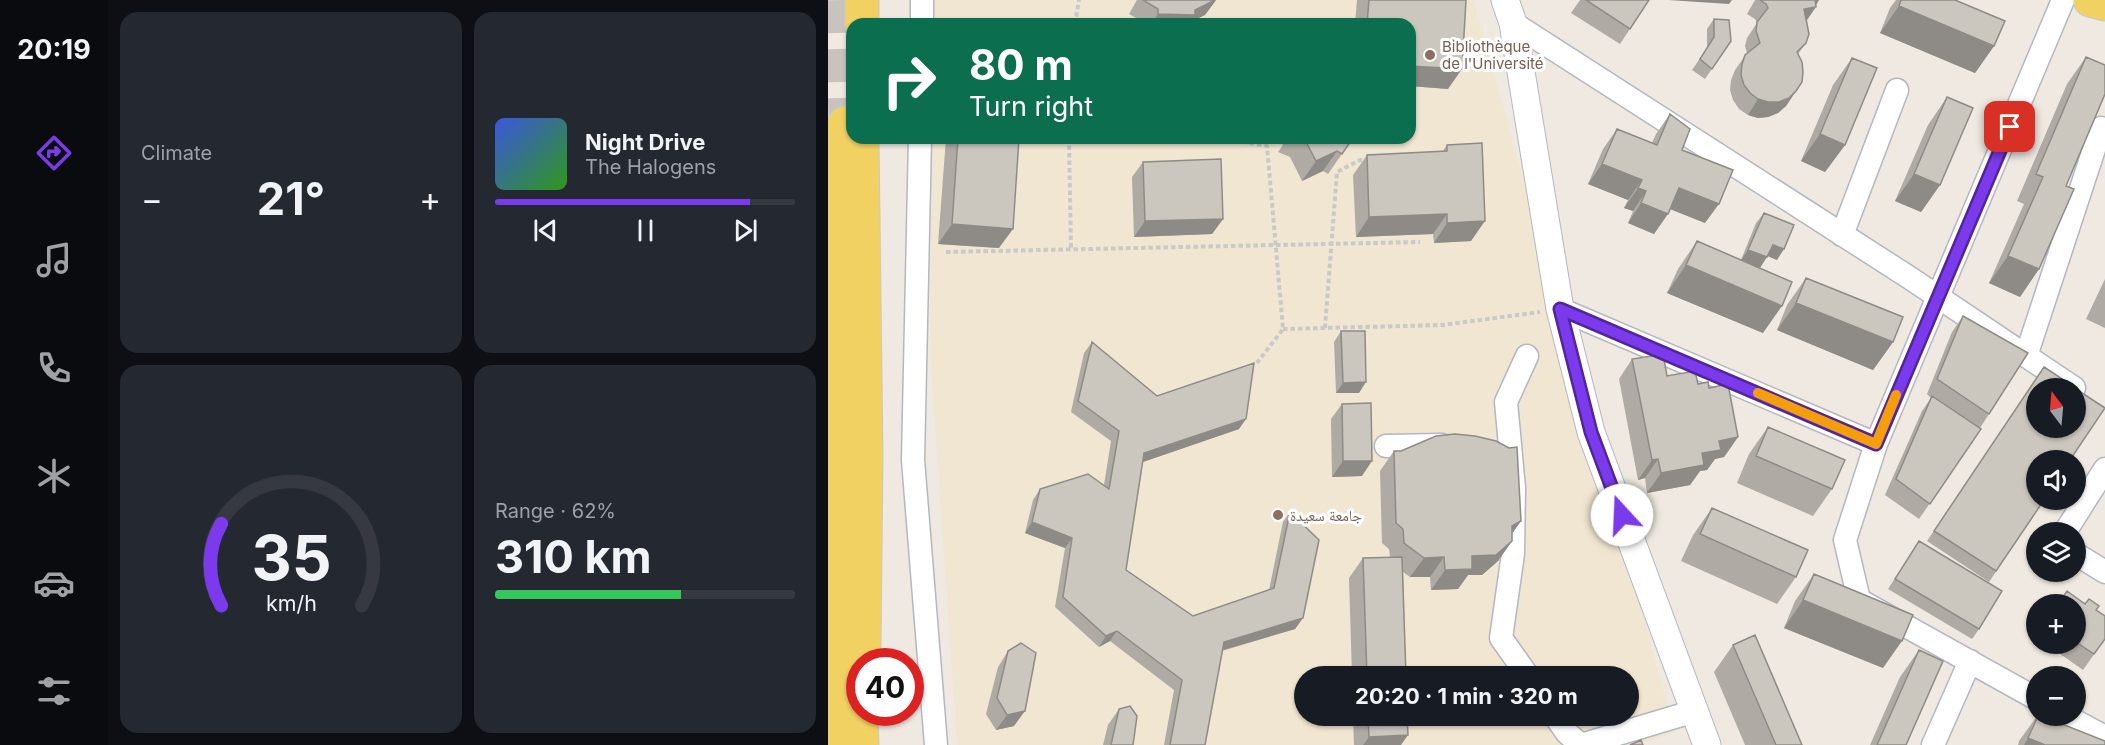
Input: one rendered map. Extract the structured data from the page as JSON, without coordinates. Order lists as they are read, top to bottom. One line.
{"places":["Bibliothèque de l'Université","جامعة سعيدة"],"north":"top","page":{"tabs":"20:19","tile":["Climate",["Range · 62%","310 km"]],"turn":["80 m","Turn right"],"song":["Night Drive","The Halogens"],"heat":["−","21°","+"],"map_buttons":["+","−"],"limit":"40","trip":"20:20 · 1 min · 320 m","gauge":["35","km/h"]}}
